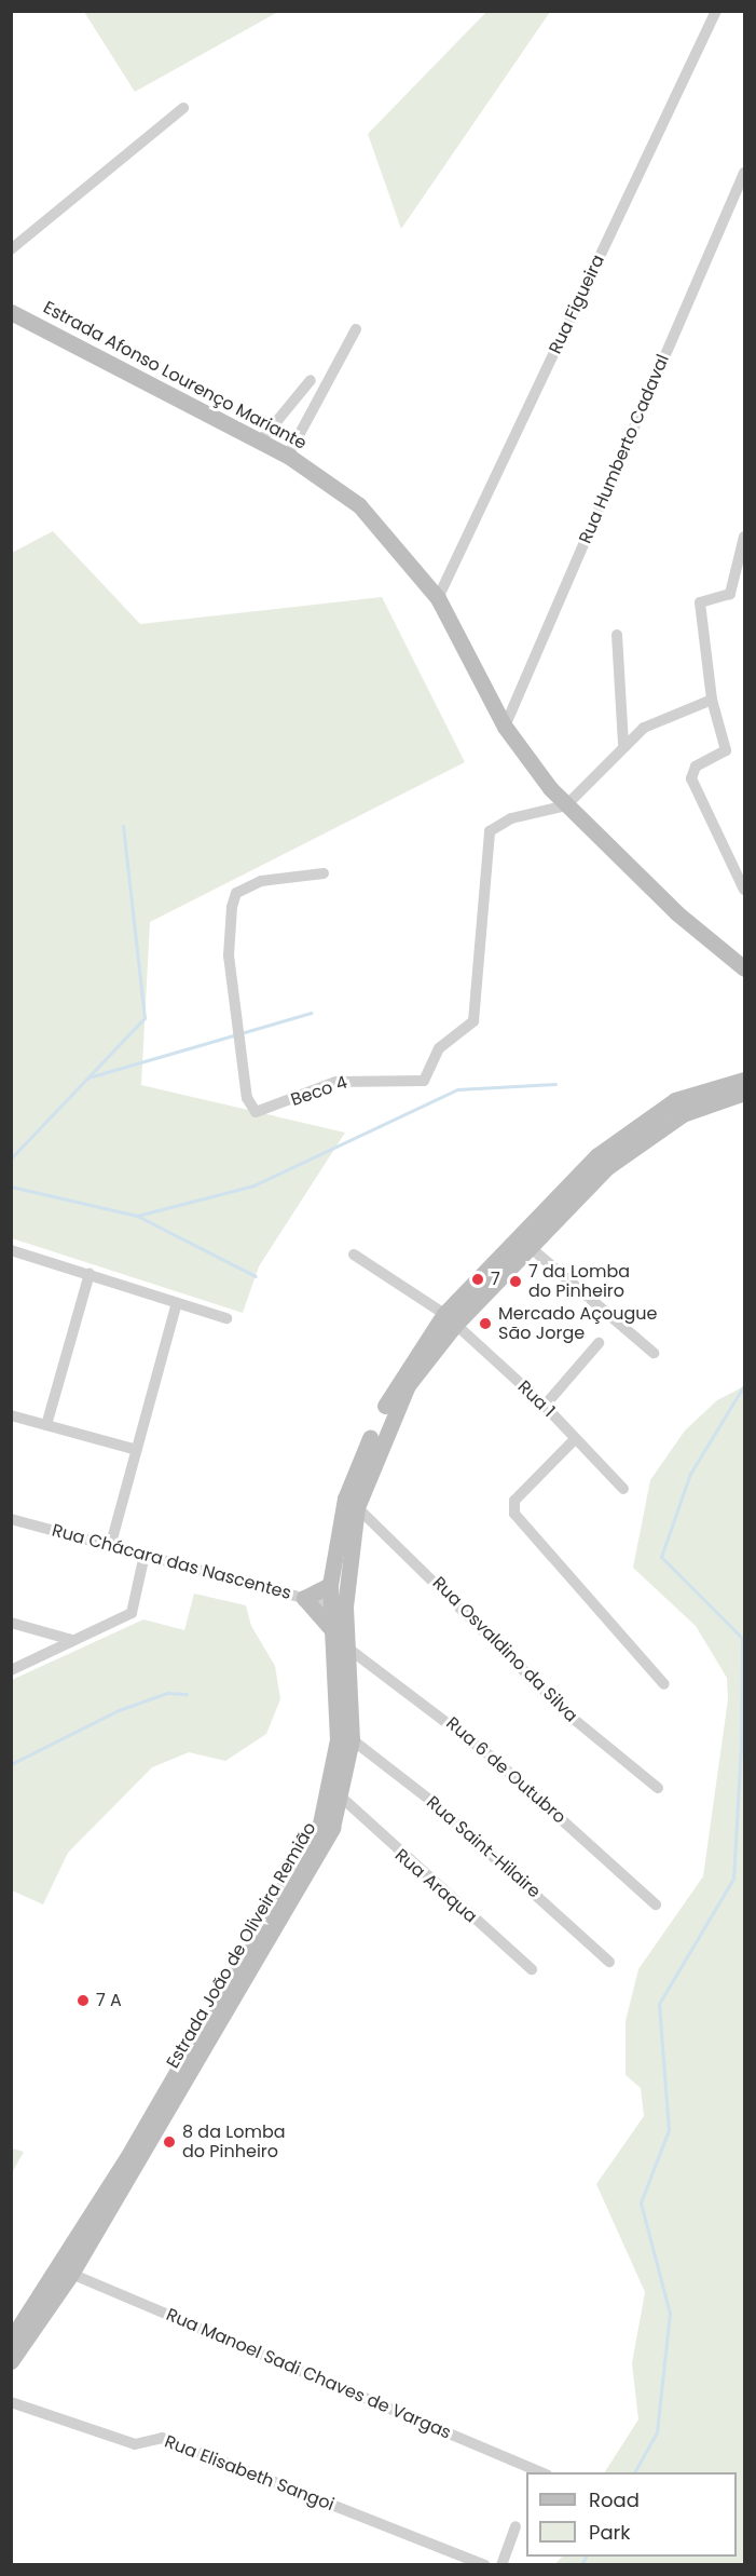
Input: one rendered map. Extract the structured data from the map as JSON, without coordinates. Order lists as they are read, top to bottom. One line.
{"streets":{"main road":["Estrada Afonso Lourenço Mariante","Estrada João de Oliveira Remião"],"street":["Rua Figueira","Rua Humberto Cadaval","Beco 4","Rua 1","Rua Chácara das Nascentes","Rua Osvaldino da Silva","Rua 6 de Outubro","Rua Saint-Hilaire","Rua Araqua","Rua Manoel Sadi Chaves de Vargas","Rua Elisabeth Sangoi"]},"crossings":[["Rua Figueira","Estrada Afonso Lourenço Mariante"],["Estrada Afonso Lourenço Mariante","Rua Humberto Cadaval"],["Estrada Afonso Lourenço Mariante","Beco 4"],["Rua 1","Estrada João de Oliveira Remião"],["Rua Chácara das Nascentes","Estrada João de Oliveira Remião"],["Rua Osvaldino da Silva","Estrada João de Oliveira Remião"],["Rua 6 de Outubro","Estrada João de Oliveira Remião"],["Rua Saint-Hilaire","Estrada João de Oliveira Remião"],["Rua Araqua","Estrada João de Oliveira Remião"],["Estrada João de Oliveira Remião","Rua Manoel Sadi Chaves de Vargas"]],"places":["7","7 da Lomba do Pinheiro","Mercado Açougue São Jorge","7 A","8 da Lomba do Pinheiro"],"legend":["Road","Park"]}
